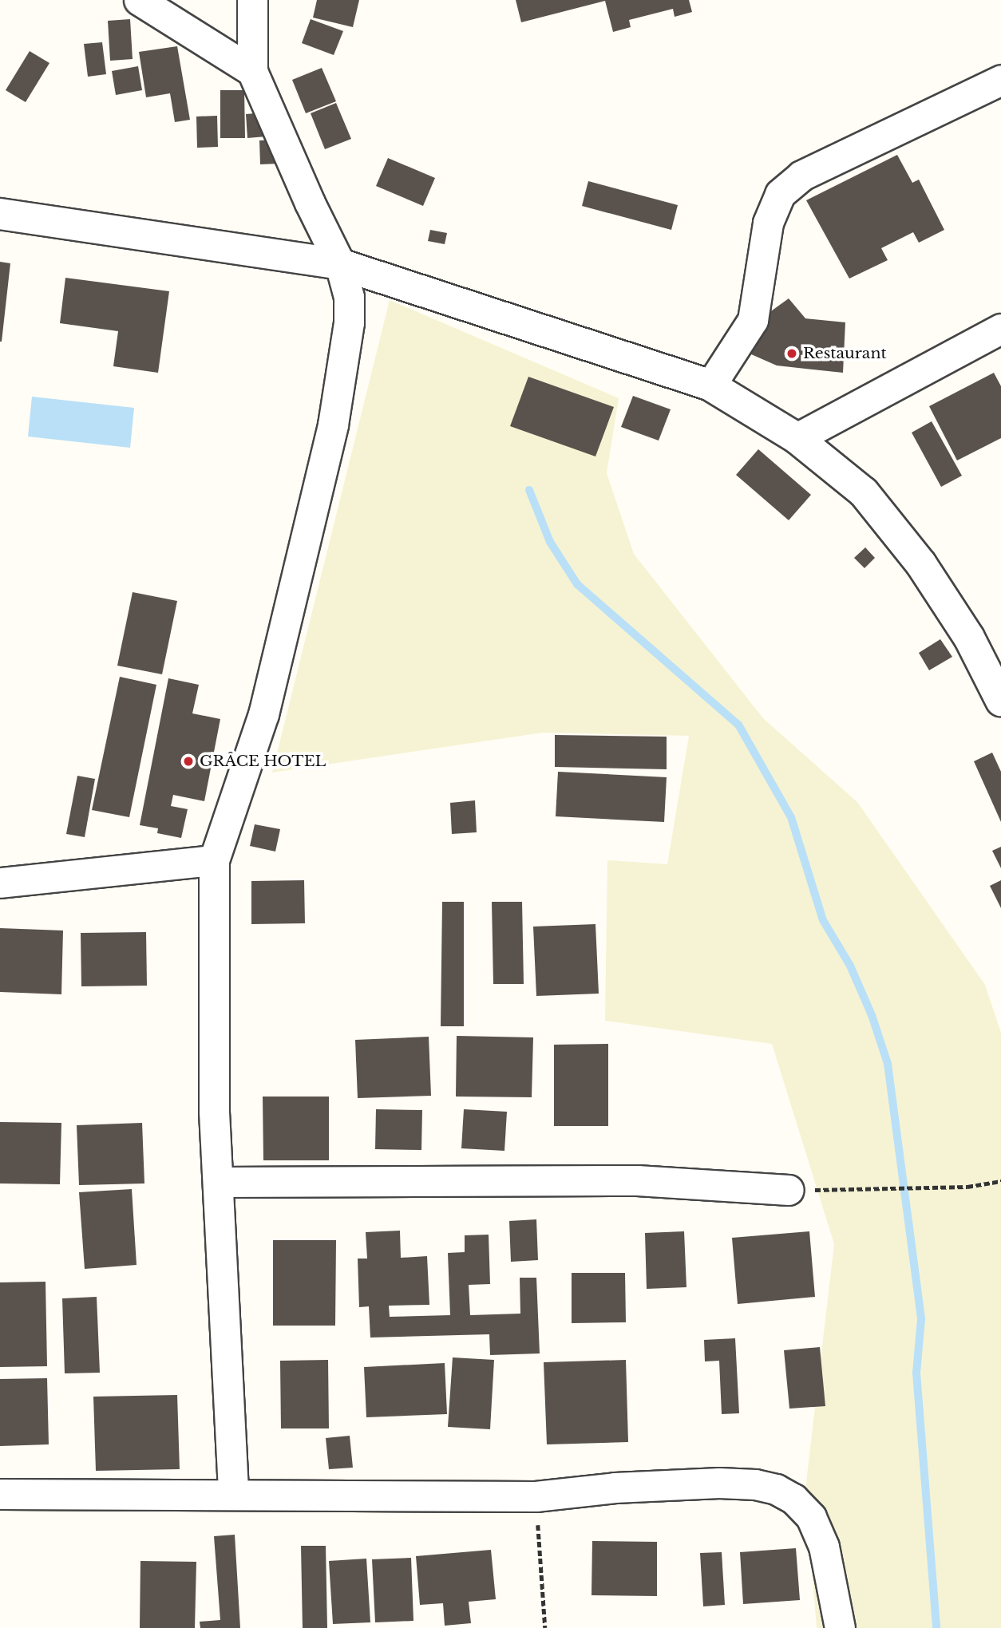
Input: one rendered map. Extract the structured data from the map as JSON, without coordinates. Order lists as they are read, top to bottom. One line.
{"places":["Restaurant","GRÂCE HOTEL"]}
